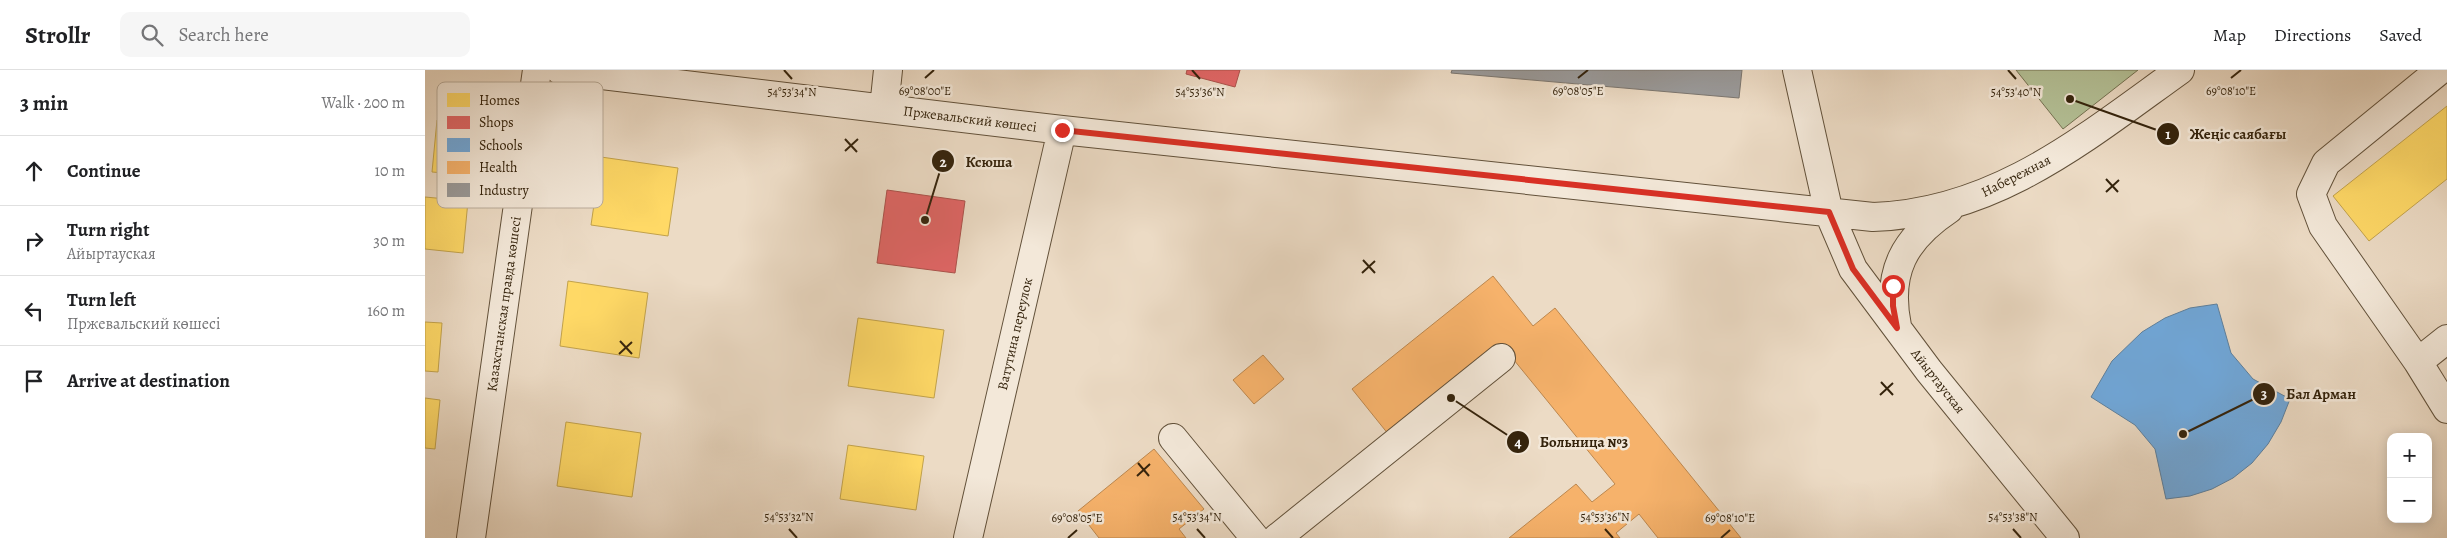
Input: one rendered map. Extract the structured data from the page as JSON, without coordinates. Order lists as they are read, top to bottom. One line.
{"streets":{"street":["Пржевальский көшесі","Набережная","Казахстанская правда көшесі","Ватутина переулок","Айыртауская"]},"crossings":[["Пржевальский көшесі","Набережная"],["Пржевальский көшесі","Ватутина переулок"],["Пржевальский көшесі","Айыртауская"],["Набережная","Айыртауская"]],"places":["Жеңіс саябағы","Ксюша","Больница №3","Бал Арман"],"legend":["Homes","Shops","Schools","Health","Industry"],"page":{"header":"Strollr","search":"Search here","nav":["Map","Directions","Saved"],"heading":["3 min","Walk · 200 m"],"list":[["Continue","10 m"],["Turn right","Айыртауская","30 m"],["Turn left","Пржевальский көшесі","160 m"],"Arrive at destination"],"map_buttons":["+","−"]},"coordinates":["69°08'00\"E","69°08'05\"E","69°08'10\"E","54°53'34\"N","54°53'36\"N","54°53'40\"N","54°53'32\"N","54°53'38\"N"]}
